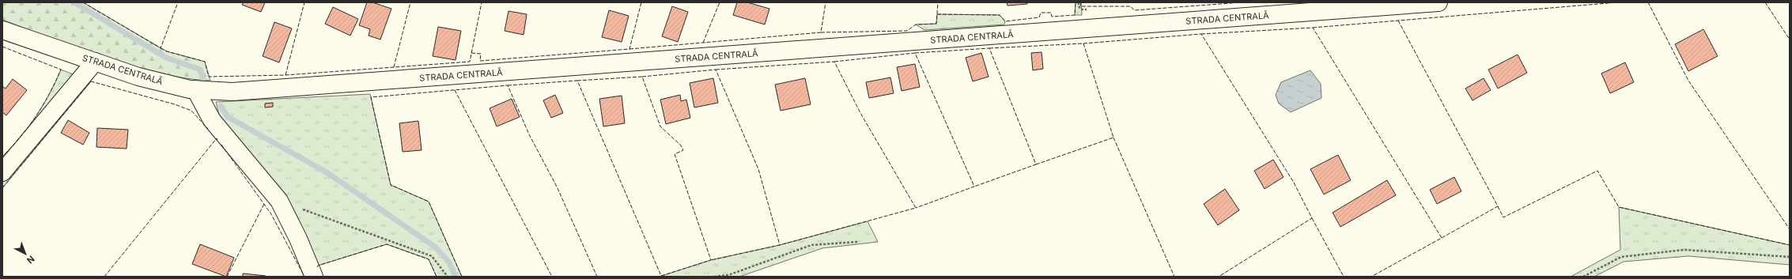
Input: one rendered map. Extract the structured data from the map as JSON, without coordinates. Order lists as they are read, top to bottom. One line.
{"streets":{"street":["STRADA CENTRALĂ"]},"north":"bottom right"}
